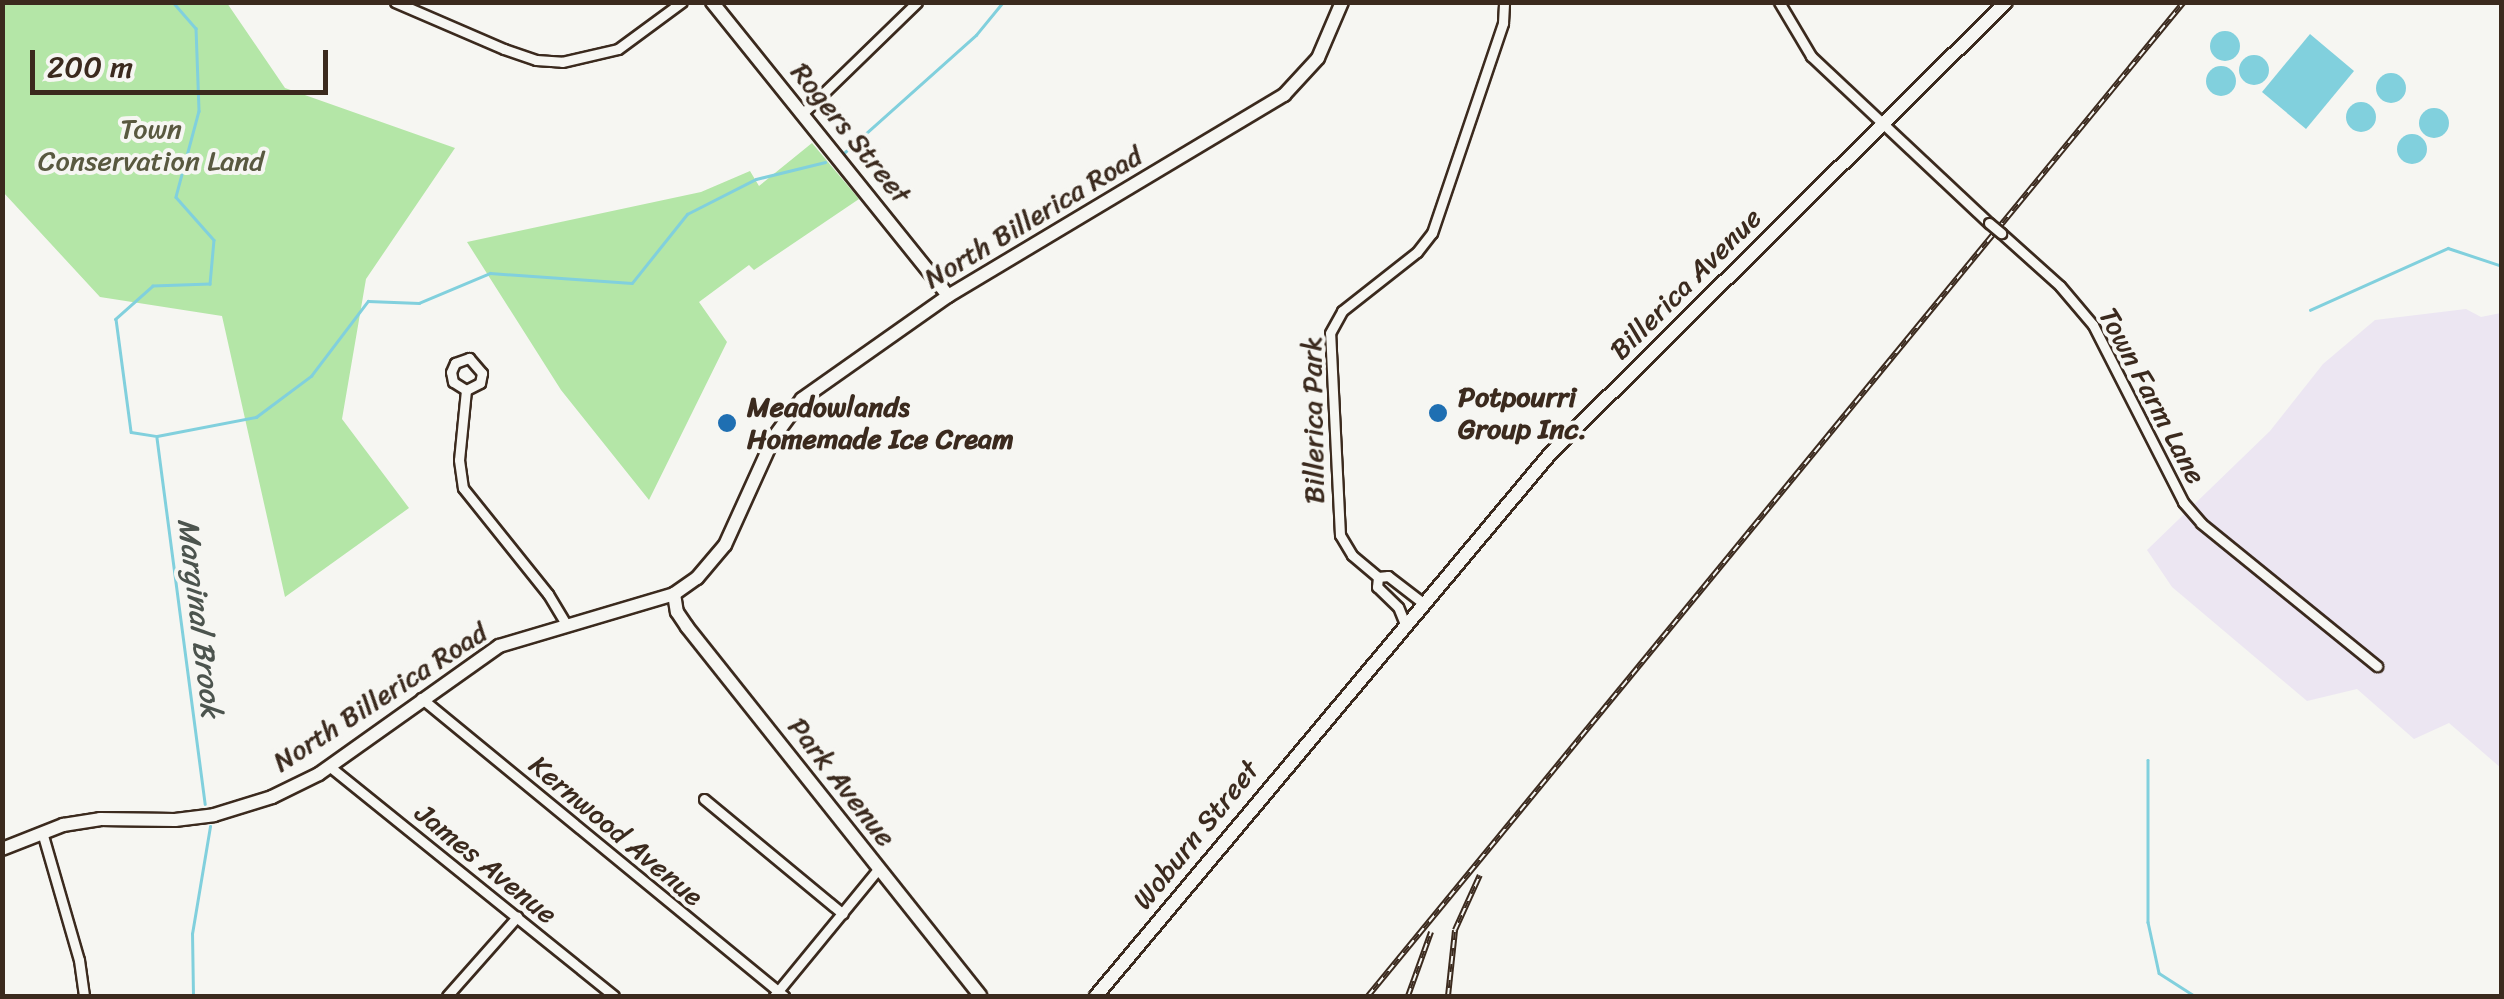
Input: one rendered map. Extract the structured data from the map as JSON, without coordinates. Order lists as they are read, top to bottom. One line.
{"streets":{"main road":["Rogers Street","North Billerica Road","Billerica Avenue","Park Avenue","Woburn Street"],"street":["Town Farm Lane","Billerica Park","Kernwood Avenue","James Avenue"]},"crossings":[["Rogers Street","North Billerica Road"],["North Billerica Road","Park Avenue"],["North Billerica Road","Kernwood Avenue"],["North Billerica Road","James Avenue"],["Billerica Avenue","Town Farm Lane"],["Billerica Avenue","Billerica Park"],["Billerica Avenue","Woburn Street"]],"water":["Marginal Brook"],"parks":["Town Conservation Land"],"places":["Potpourri Group Inc.","Meadowlands Homemade Ice Cream"],"scale_bar":"200 m"}
